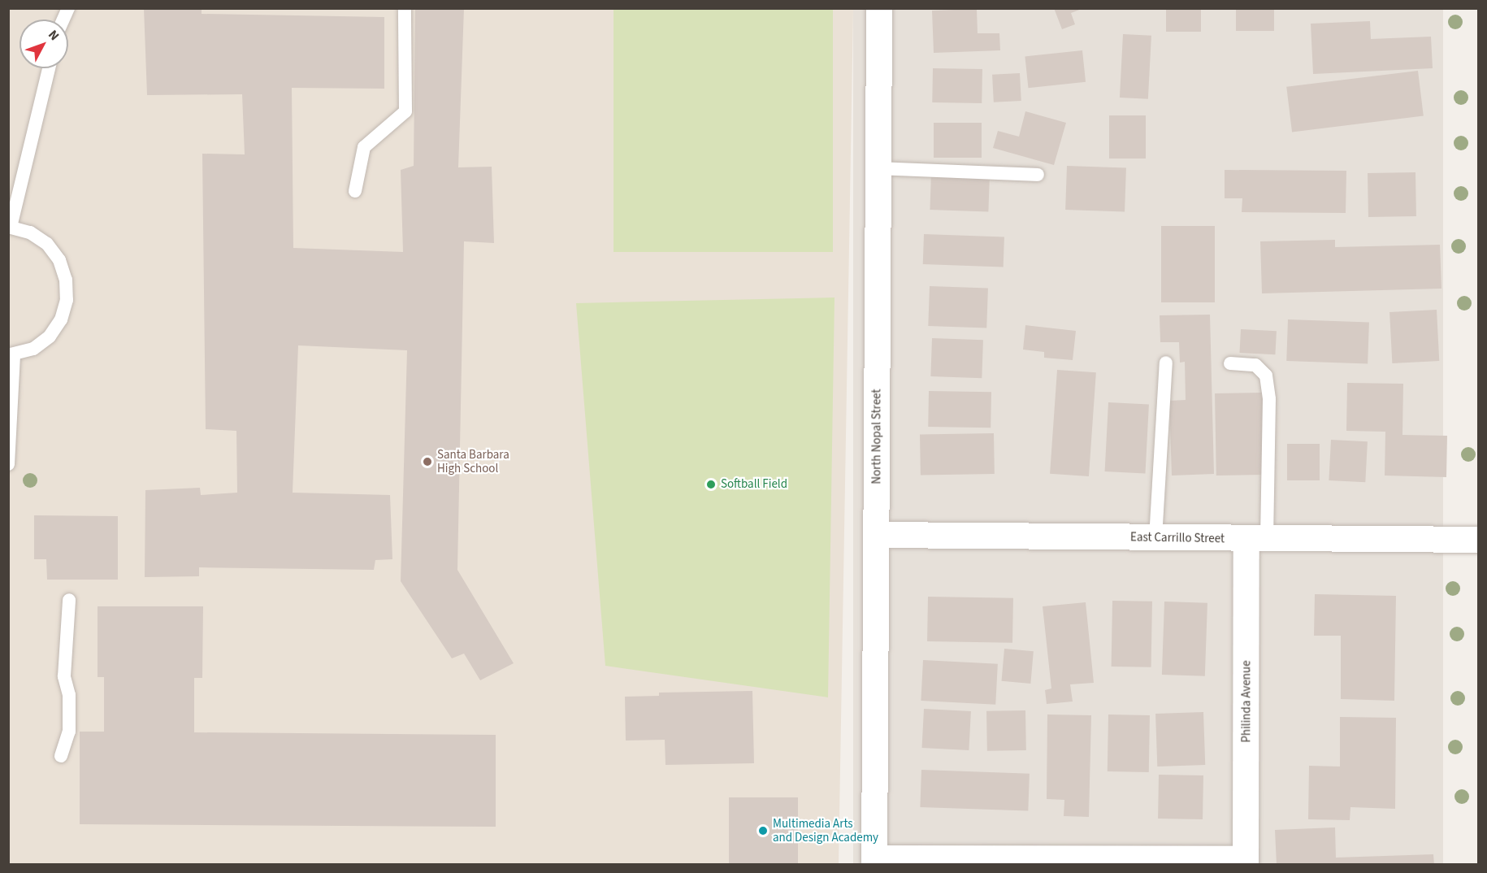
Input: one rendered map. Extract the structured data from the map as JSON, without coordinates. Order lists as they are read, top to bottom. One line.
{"streets":{"street":["North Nopal Street","East Carrillo Street","Philinda Avenue"]},"crossings":[["North Nopal Street","East Carrillo Street"],["East Carrillo Street","Philinda Avenue"]],"places":["Santa Barbara High School","Softball Field","Multimedia Arts and Design Academy"],"north":"top right"}
